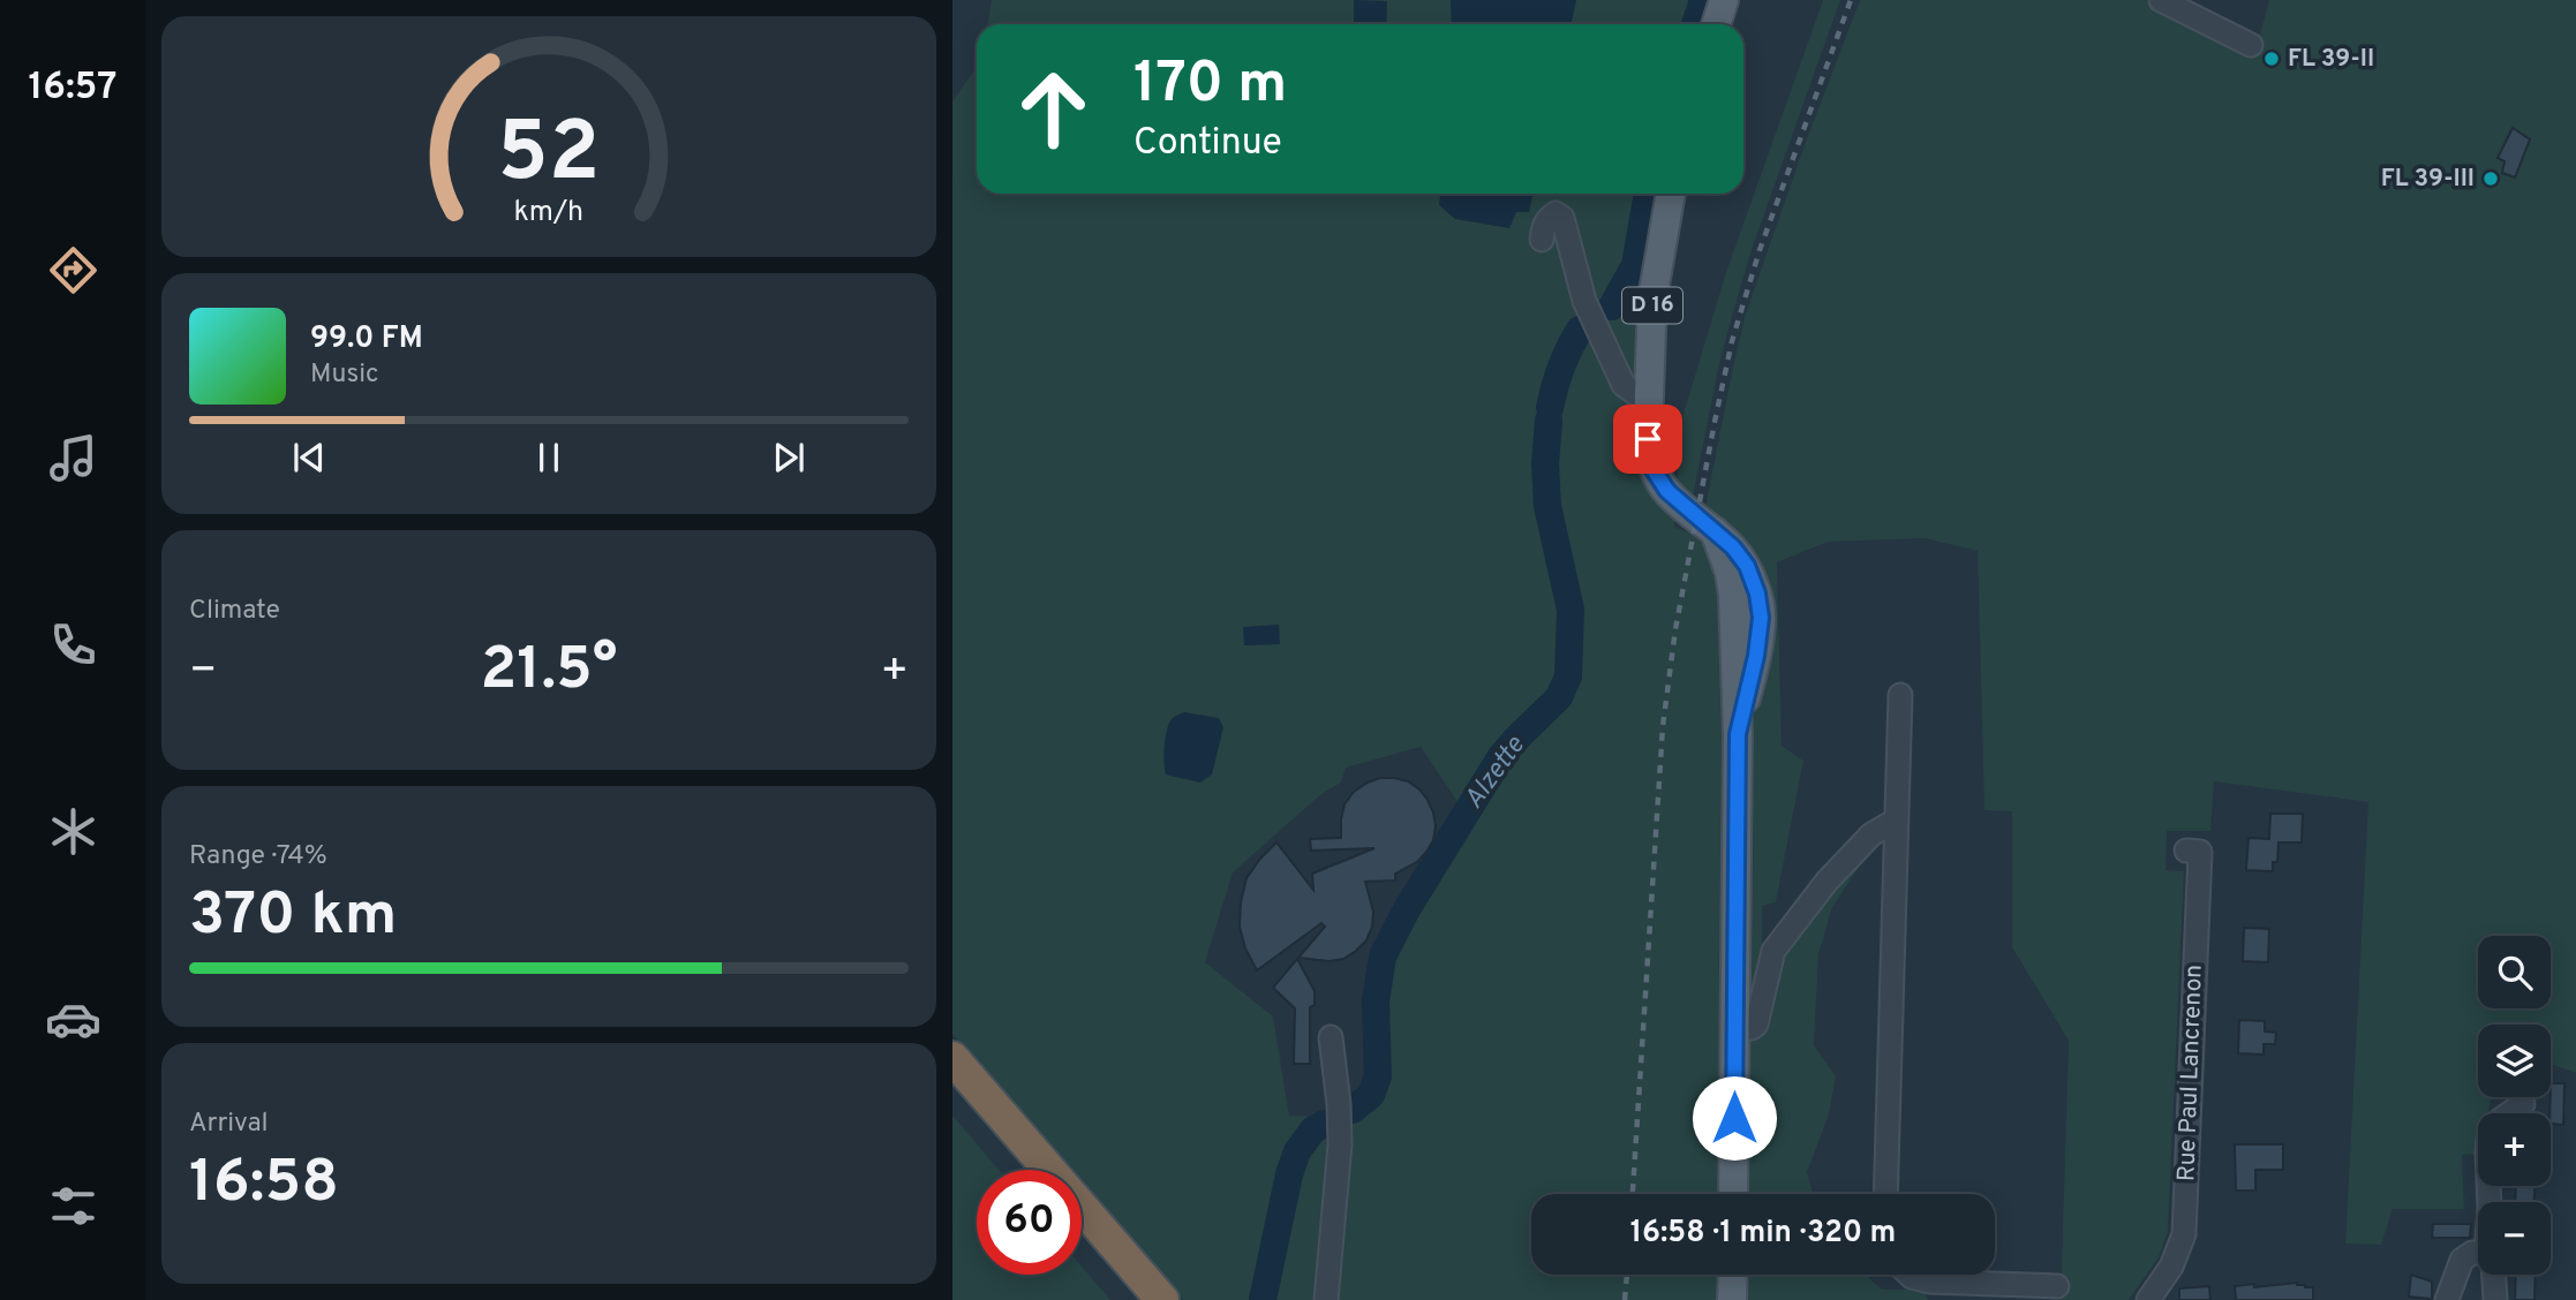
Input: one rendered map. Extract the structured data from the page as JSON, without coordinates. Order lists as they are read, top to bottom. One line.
{"streets":{"main road":["D 16"],"street":["Rue Paul Lancrenon"]},"water":["Alzette"],"places":["FL 39-II","FL 39-III"],"page":{"tabs":"16:57","turn":["170 m","Continue"],"song":["99.0 FM","Music"],"tile":["Climate",["Range · 74%","370 km"],["Arrival","16:58"]],"heat":["−","21.5°","+"],"map_buttons":["+","−"],"limit":"60","trip":"16:58 · 1 min · 320 m","gauge":["52","km/h"]}}
